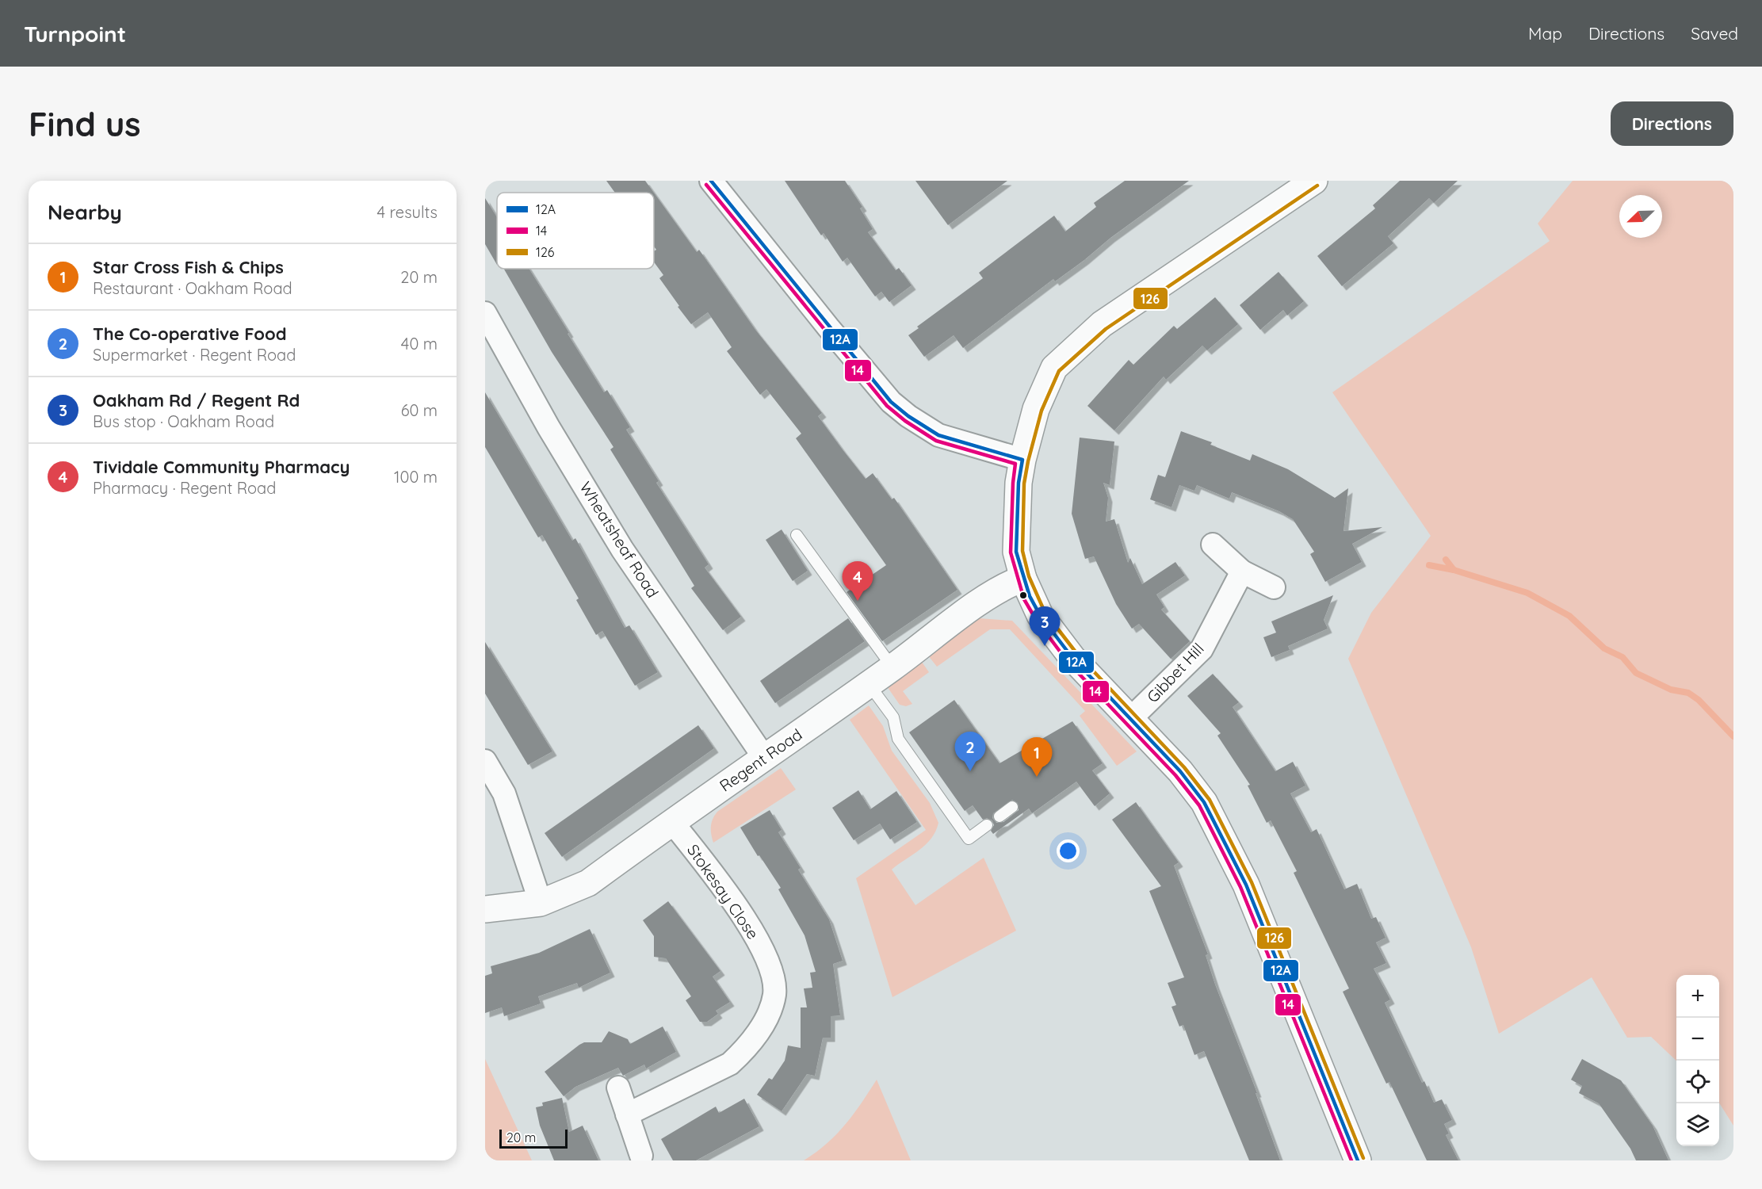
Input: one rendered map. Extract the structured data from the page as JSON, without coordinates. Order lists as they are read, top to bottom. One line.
{"streets":{"street":["Wheatsheaf Road","Gibbet Hill","Regent Road","Stokesay Close"]},"crossings":[["Wheatsheaf Road","Regent Road"],["Regent Road","Stokesay Close"]],"lines":["transit line 12A","transit line 14","transit line 126"],"legend":["12A","14","126"],"scale_bar":"20 m","north":"bottom left","page":{"header":"Turnpoint","nav":["Map","Directions","Saved"],"buttons":"Directions","title":"Find us","heading":["Nearby","4 results"],"list":[{"mark":"1","name":"Star Cross Fish & Chips","note":"Restaurant · Oakham Road","value":"20 m"},{"mark":"2","name":"The Co-operative Food","note":"Supermarket · Regent Road","value":"40 m"},{"mark":"3","name":"Oakham Rd / Regent Rd","note":"Bus stop · Oakham Road","value":"60 m"},{"mark":"4","name":"Tividale Community Pharmacy","note":"Pharmacy · Regent Road","value":"100 m"}],"pins":["4","3","2","1"],"map_buttons":["+","−"],"scale":"20 m"}}
